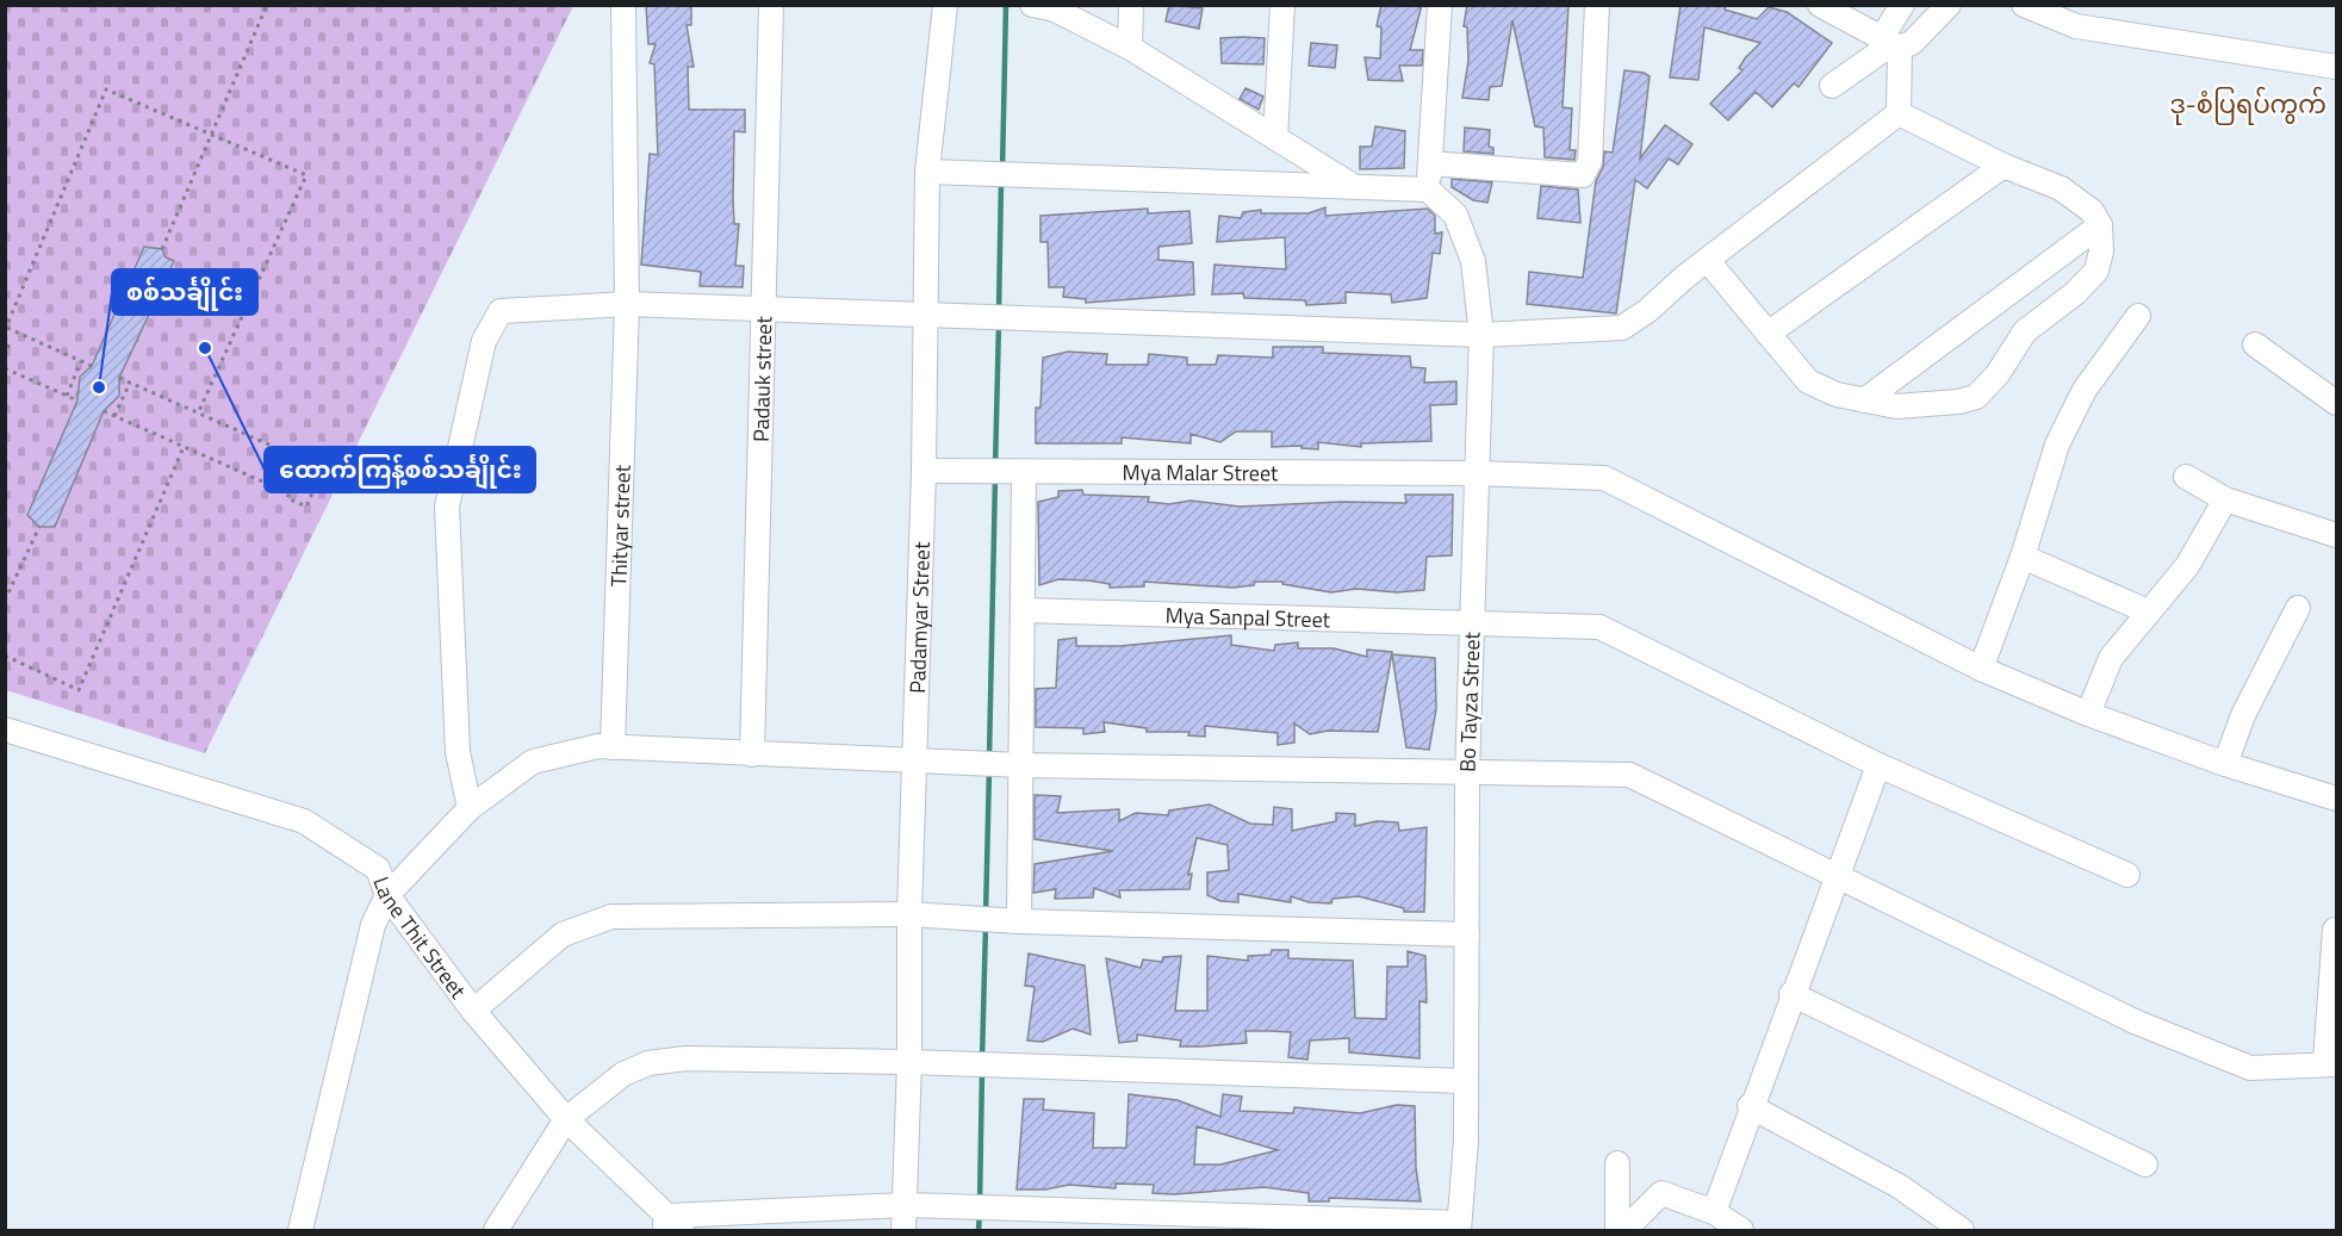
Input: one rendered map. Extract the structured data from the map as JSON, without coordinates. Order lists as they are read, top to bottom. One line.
{"streets":{"street":["Padauk street","Mya Malar Street","Thityar street","Mya Sanpal Street","Padamyar Street","Bo Tayza Street","Lane Thit Street"]},"crossings":[["Mya Malar Street","Padamyar Street"],["Mya Malar Street","Bo Tayza Street"],["Mya Sanpal Street","Bo Tayza Street"]],"districts":["ဒု-စံပြရပ်ကွက်"],"places":["ထောက်ကြန့်စစ်သင်္ချိုင်း","စစ်သင်္ချိုင်း"]}
